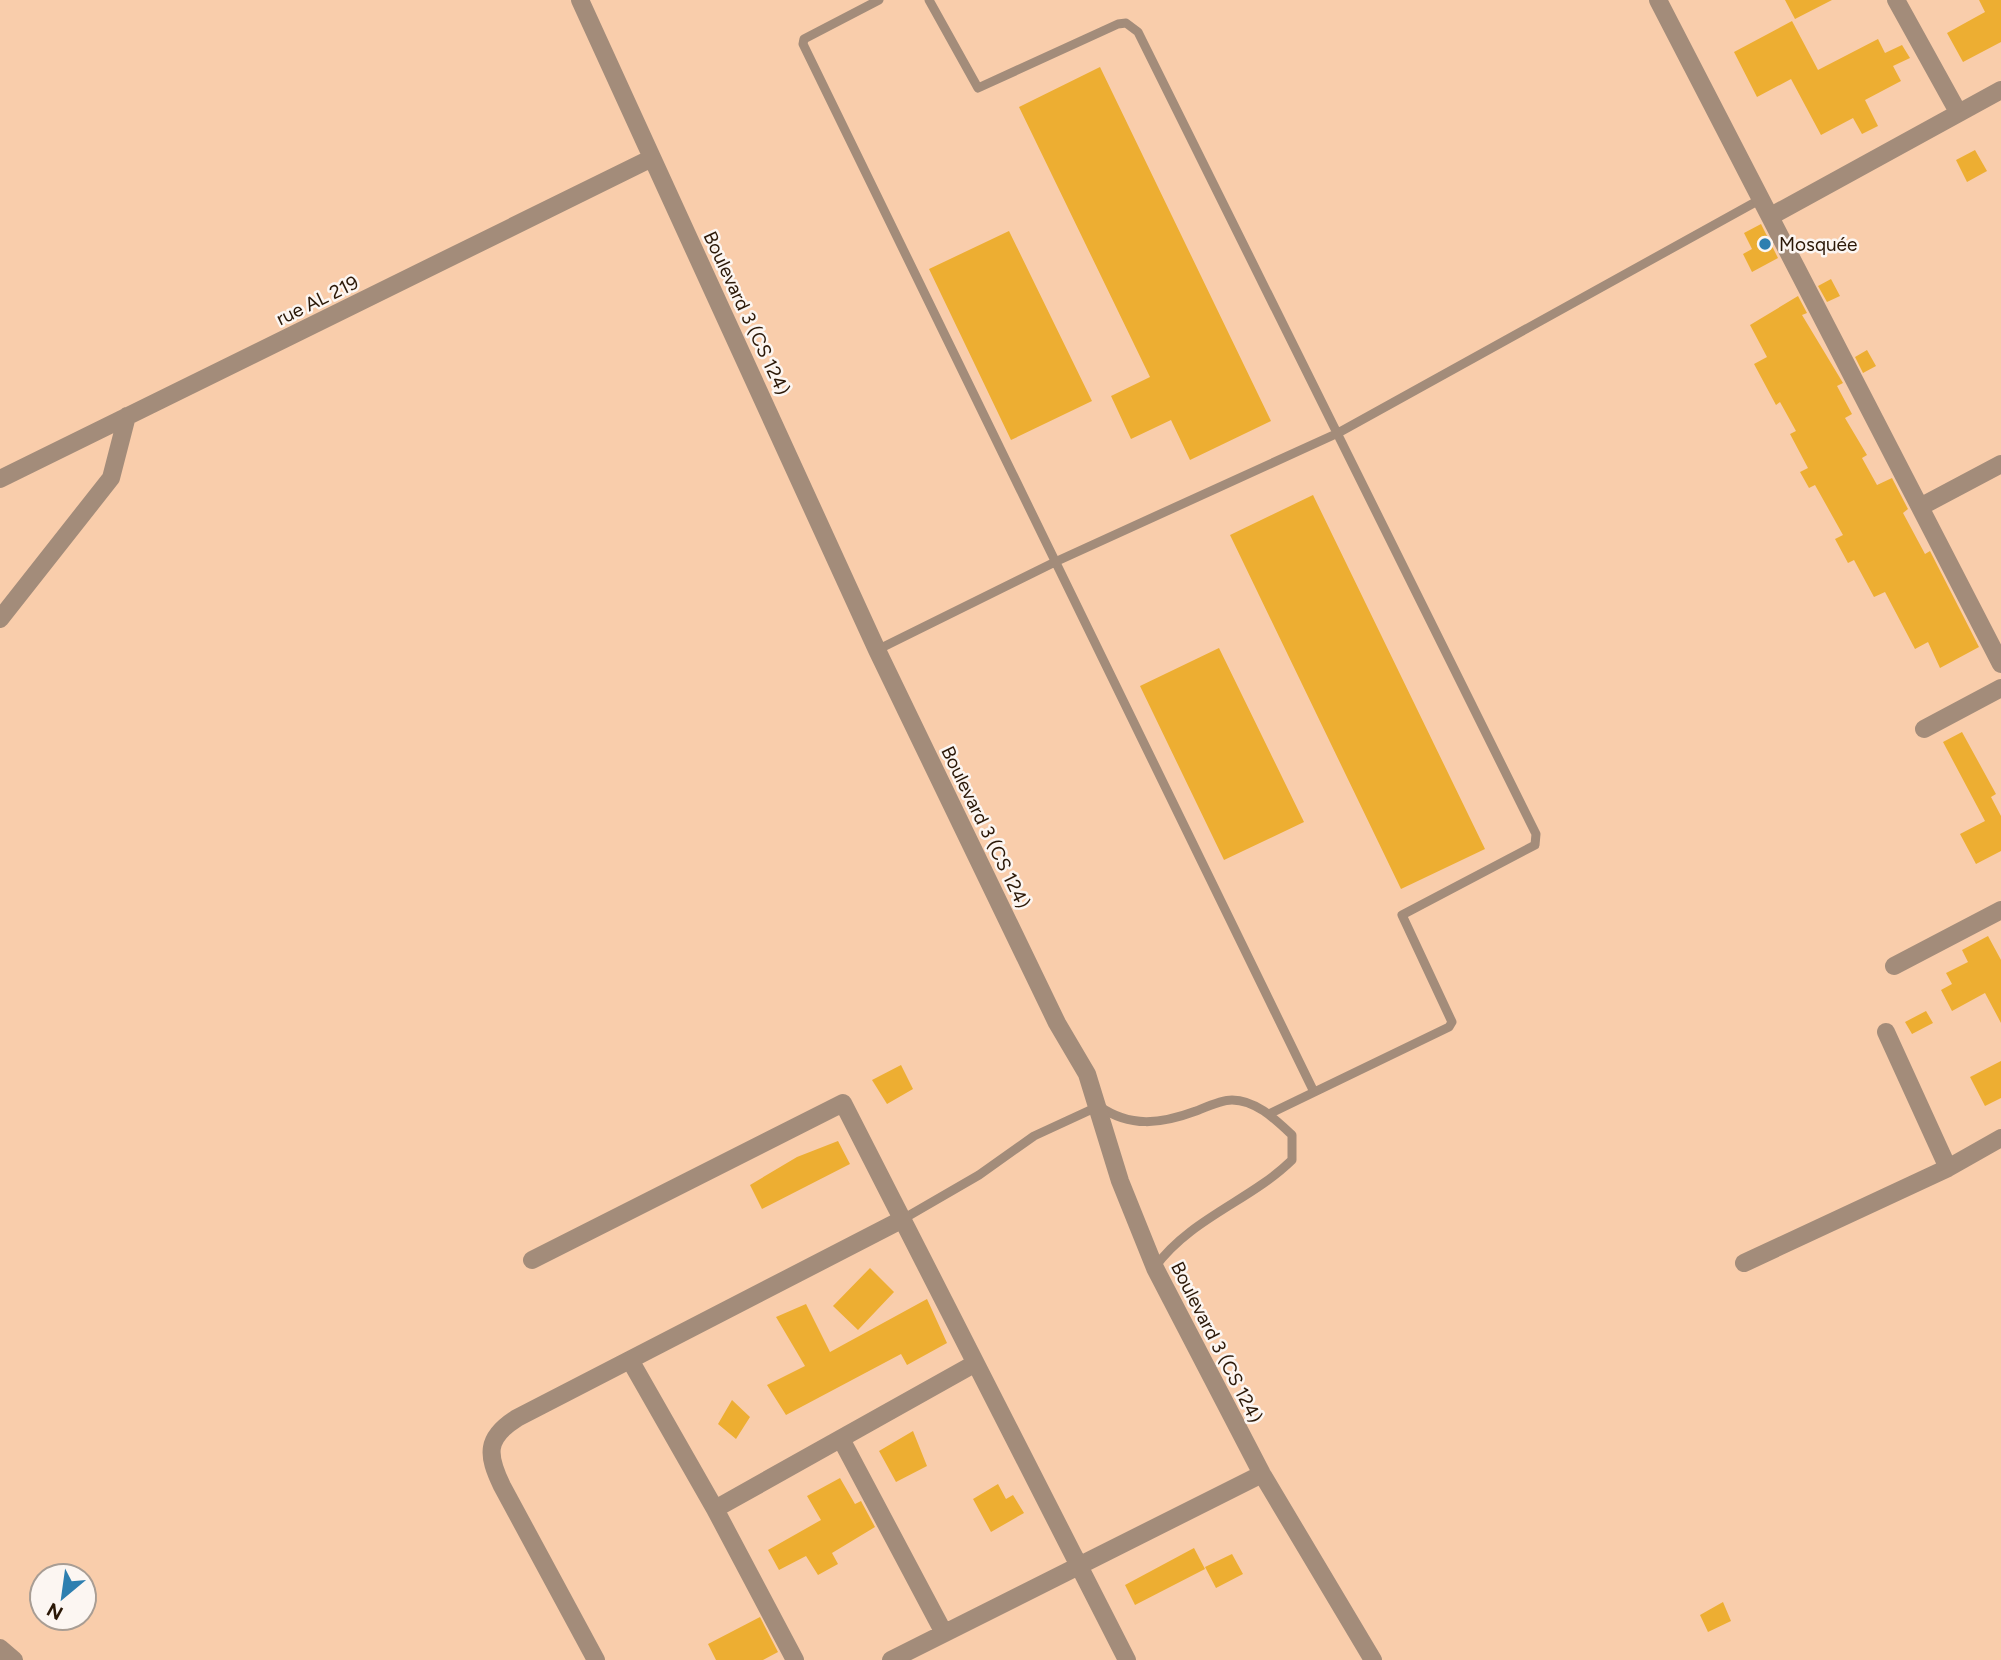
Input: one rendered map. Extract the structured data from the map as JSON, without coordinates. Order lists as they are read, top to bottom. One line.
{"streets":{"street":["rue AL 219","Boulevard 3 (CS 124)"]},"crossings":[["rue AL 219","Boulevard 3 (CS 124)"]],"places":["Mosquée"],"north":"bottom left"}
